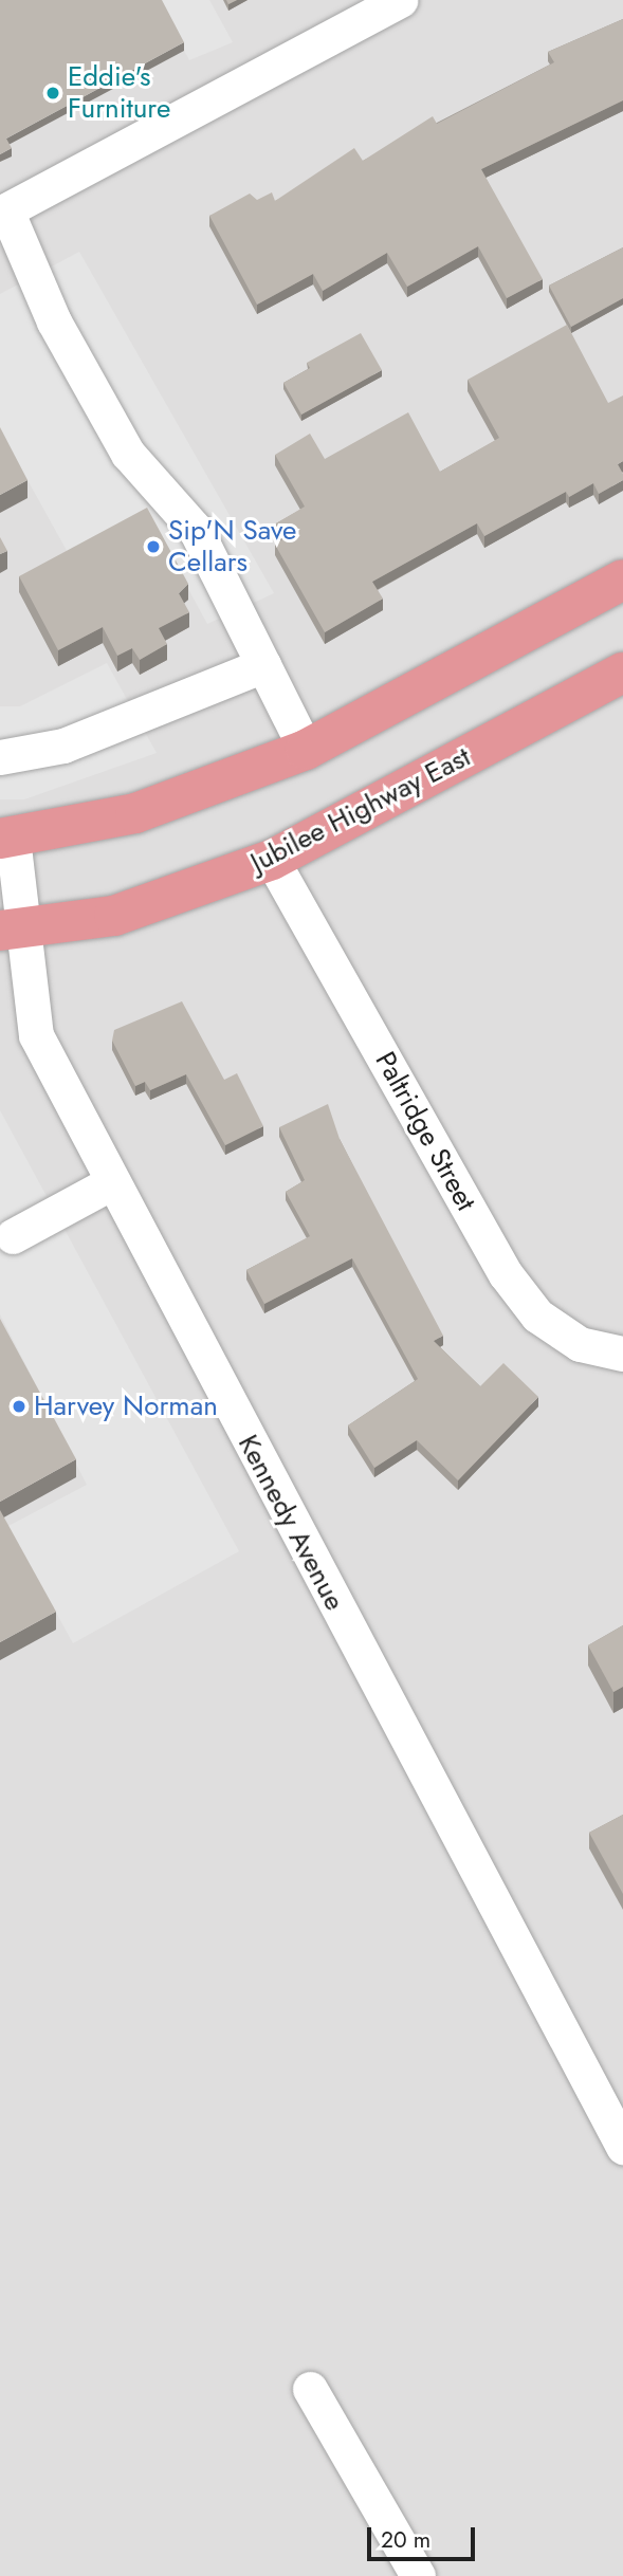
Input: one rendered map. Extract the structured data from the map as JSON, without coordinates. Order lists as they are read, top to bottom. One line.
{"streets":{"highway":["Jubilee Highway East"],"street":["Paltridge Street","Kennedy Avenue"]},"crossings":[["Jubilee Highway East","Paltridge Street"],["Jubilee Highway East","Kennedy Avenue"]],"places":["Eddie's Furniture","Sip'N Save Cellars","Harvey Norman"],"scale_bar":"20 m"}
